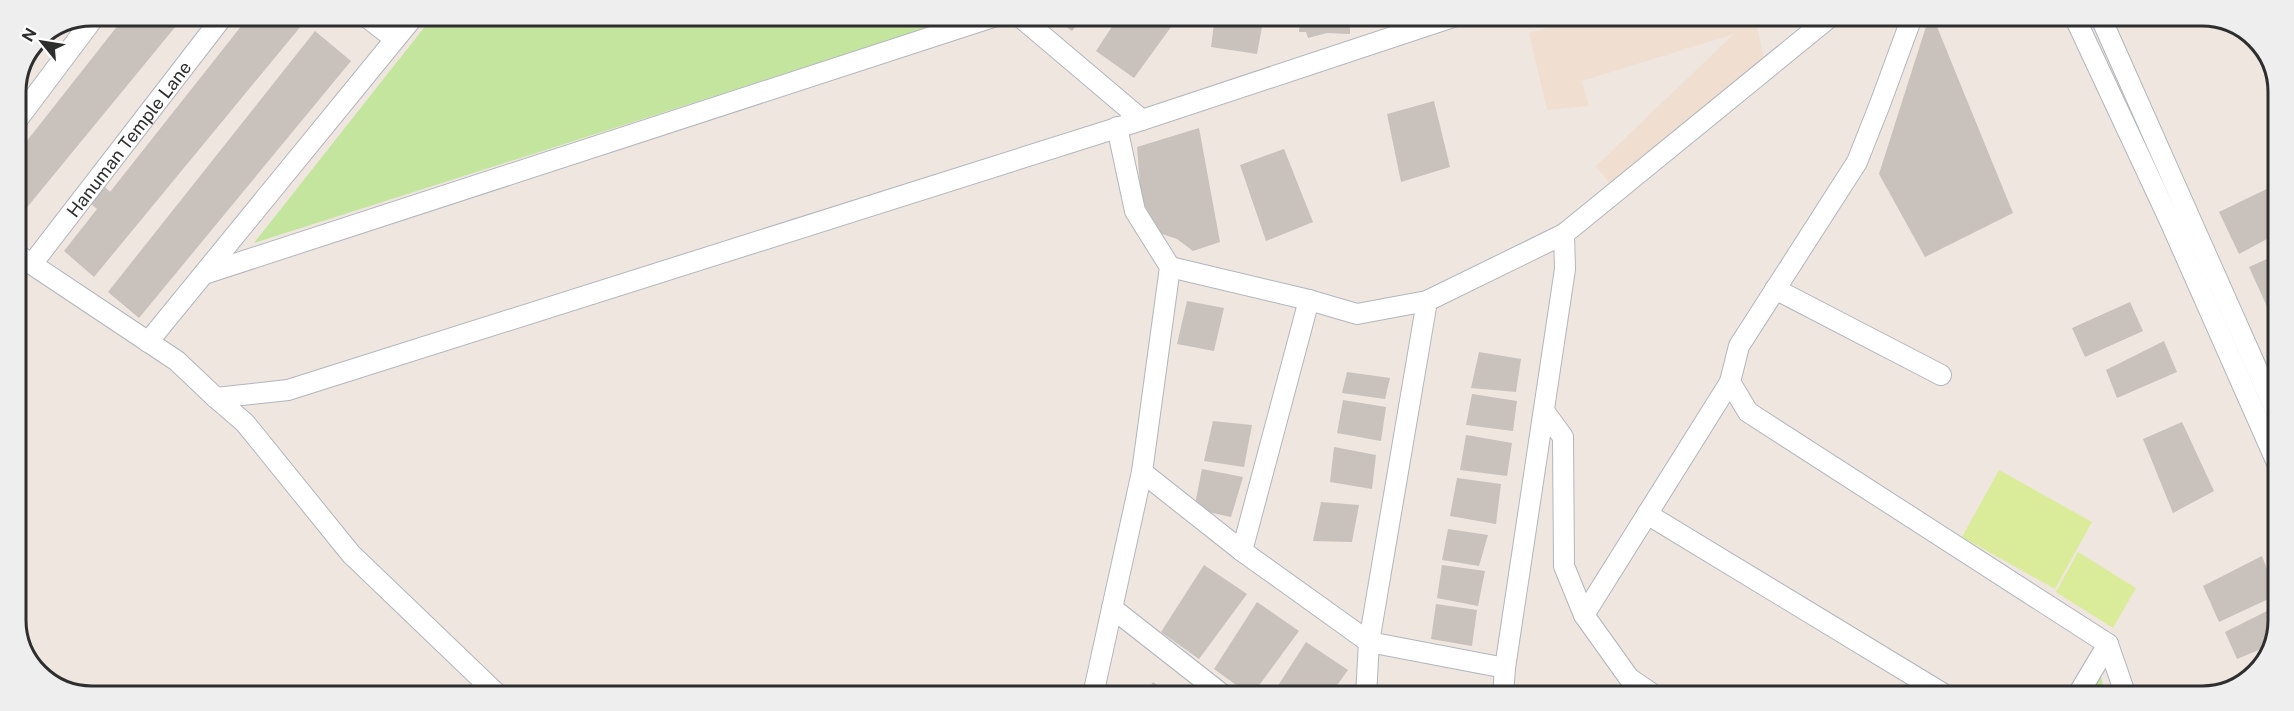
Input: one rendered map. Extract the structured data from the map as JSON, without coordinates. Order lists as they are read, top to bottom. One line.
{"streets":{"street":["Hanuman Temple Lane"]},"north":"top left"}
